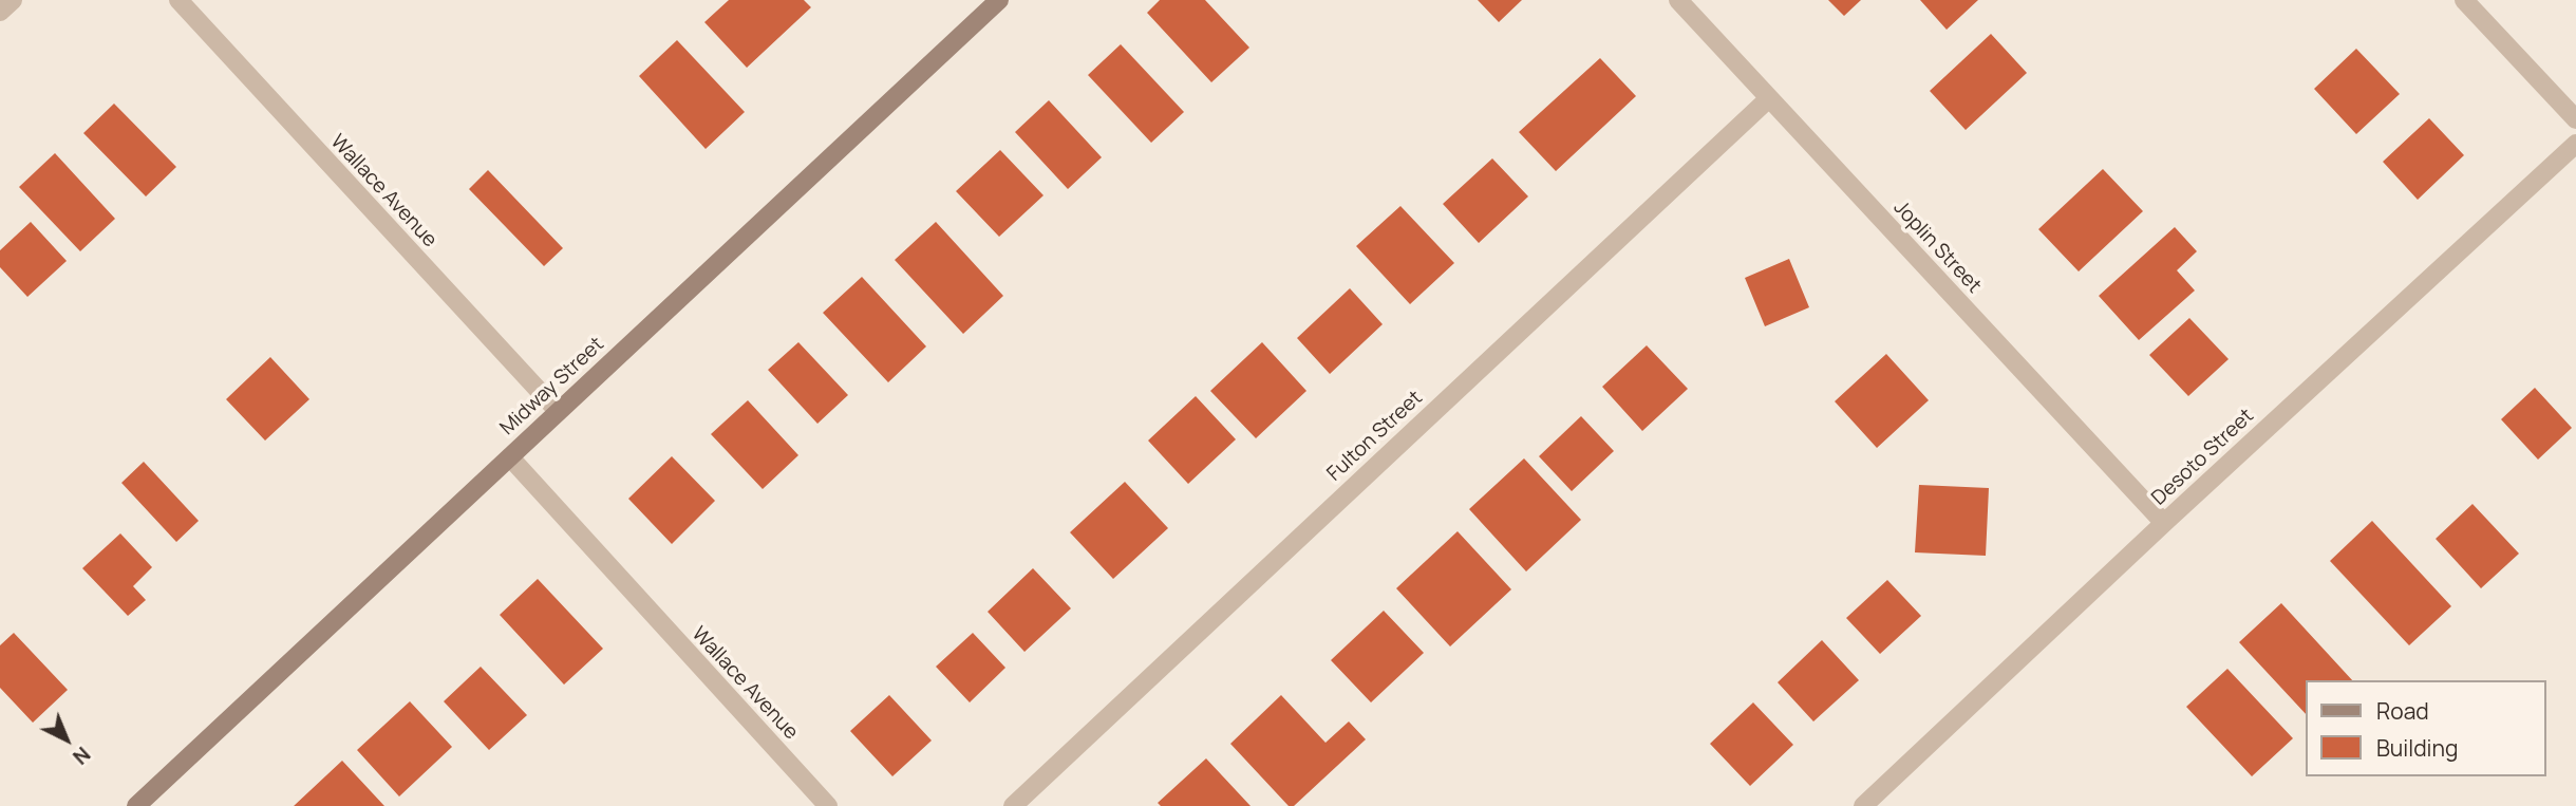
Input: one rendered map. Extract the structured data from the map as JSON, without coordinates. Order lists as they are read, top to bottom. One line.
{"streets":{"street":["Wallace Avenue","Joplin Street","Midway Street","Fulton Street","Desoto Street"]},"crossings":[["Wallace Avenue","Midway Street"],["Joplin Street","Fulton Street"],["Joplin Street","Desoto Street"]],"legend":["Road","Building"],"north":"bottom right"}
